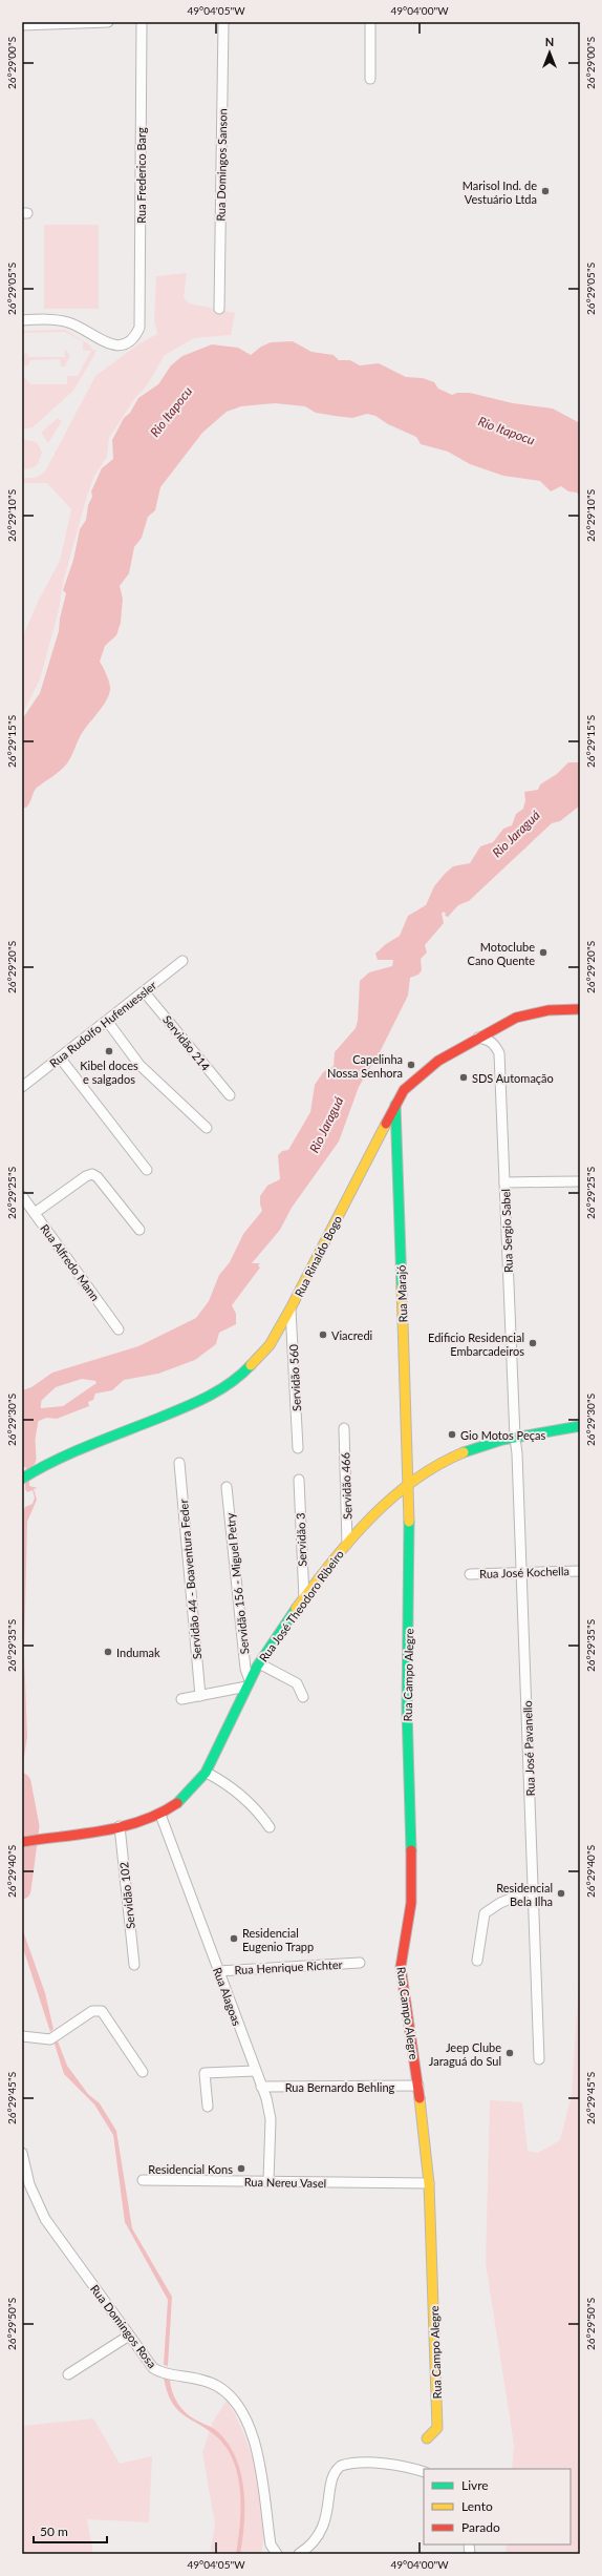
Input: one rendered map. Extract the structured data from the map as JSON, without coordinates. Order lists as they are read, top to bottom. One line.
{"streets":{"main road":["Rua Rinaldo Bogo","Rua Marajó","Rua José Theodoro Ribeiro","Rua Campo Alegre"],"street":["Rua Domingos Sanson","Rua Frederico Barg","Rua Rudolfo Hufenuessler","Servidão 214","Rua Sergio Sabel","Rua Alfredo Mann","Servidão 560","Servidão 466","Servidão 3","Rua José Kochella","Servidão 44 - Boaventura Feder","Servidão 156 - Miguel Petry","Rua José Pavanello","Servidão 102","Rua Henrique Richter","Rua Alagoas","Rua Bernardo Behling","Rua Nereu Vasel","Rua Domingos Rosa"]},"crossings":[["Rua Rudolfo Hufenuessler","Servidão 214"],["Rua Sergio Sabel","Rua Rinaldo Bogo"],["Rua Sergio Sabel","Rua José Theodoro Ribeiro"],["Rua Sergio Sabel","Rua José Pavanello"],["Rua Rinaldo Bogo","Rua Marajó"],["Rua Rinaldo Bogo","Servidão 560"],["Rua Marajó","Rua José Theodoro Ribeiro"],["Rua Marajó","Rua Campo Alegre"],["Servidão 466","Rua José Theodoro Ribeiro"],["Servidão 3","Rua José Theodoro Ribeiro"],["Rua José Kochella","Rua José Pavanello"],["Servidão 156 - Miguel Petry","Rua José Theodoro Ribeiro"],["Rua José Theodoro Ribeiro","Rua Campo Alegre"],["Rua José Theodoro Ribeiro","Rua José Pavanello"],["Rua José Theodoro Ribeiro","Servidão 102"],["Rua José Theodoro Ribeiro","Rua Alagoas"],["Rua Campo Alegre","Rua Bernardo Behling"],["Rua Campo Alegre","Rua Nereu Vasel"],["Rua Henrique Richter","Rua Alagoas"],["Rua Alagoas","Rua Bernardo Behling"],["Rua Alagoas","Rua Nereu Vasel"]],"water":["Rio Itapocu","Rio Jaraguá"],"places":["Marisol Ind. de Vestuário Ltda","Motoclube Cano Quente","Kibel doces e salgados","Capelinha Nossa Senhora","SDS Automação","Viacredi","Edificio Residencial Embarcadeiros","Gio Motos Peças","Indumak","Residencial Bela Ilha","Residencial Eugenio Trapp","Jeep Clube Jaraguá do Sul","Residencial Kons"],"legend":["Livre","Lento","Parado"],"scale_bar":"50 m","north":"top","coordinates":["49°04'05\"W","49°04'00\"W","26°29'00\"S","26°29'05\"S","26°29'10\"S","26°29'15\"S","26°29'20\"S","26°29'25\"S","26°29'30\"S","26°29'35\"S","26°29'40\"S","26°29'45\"S","26°29'50\"S"]}
